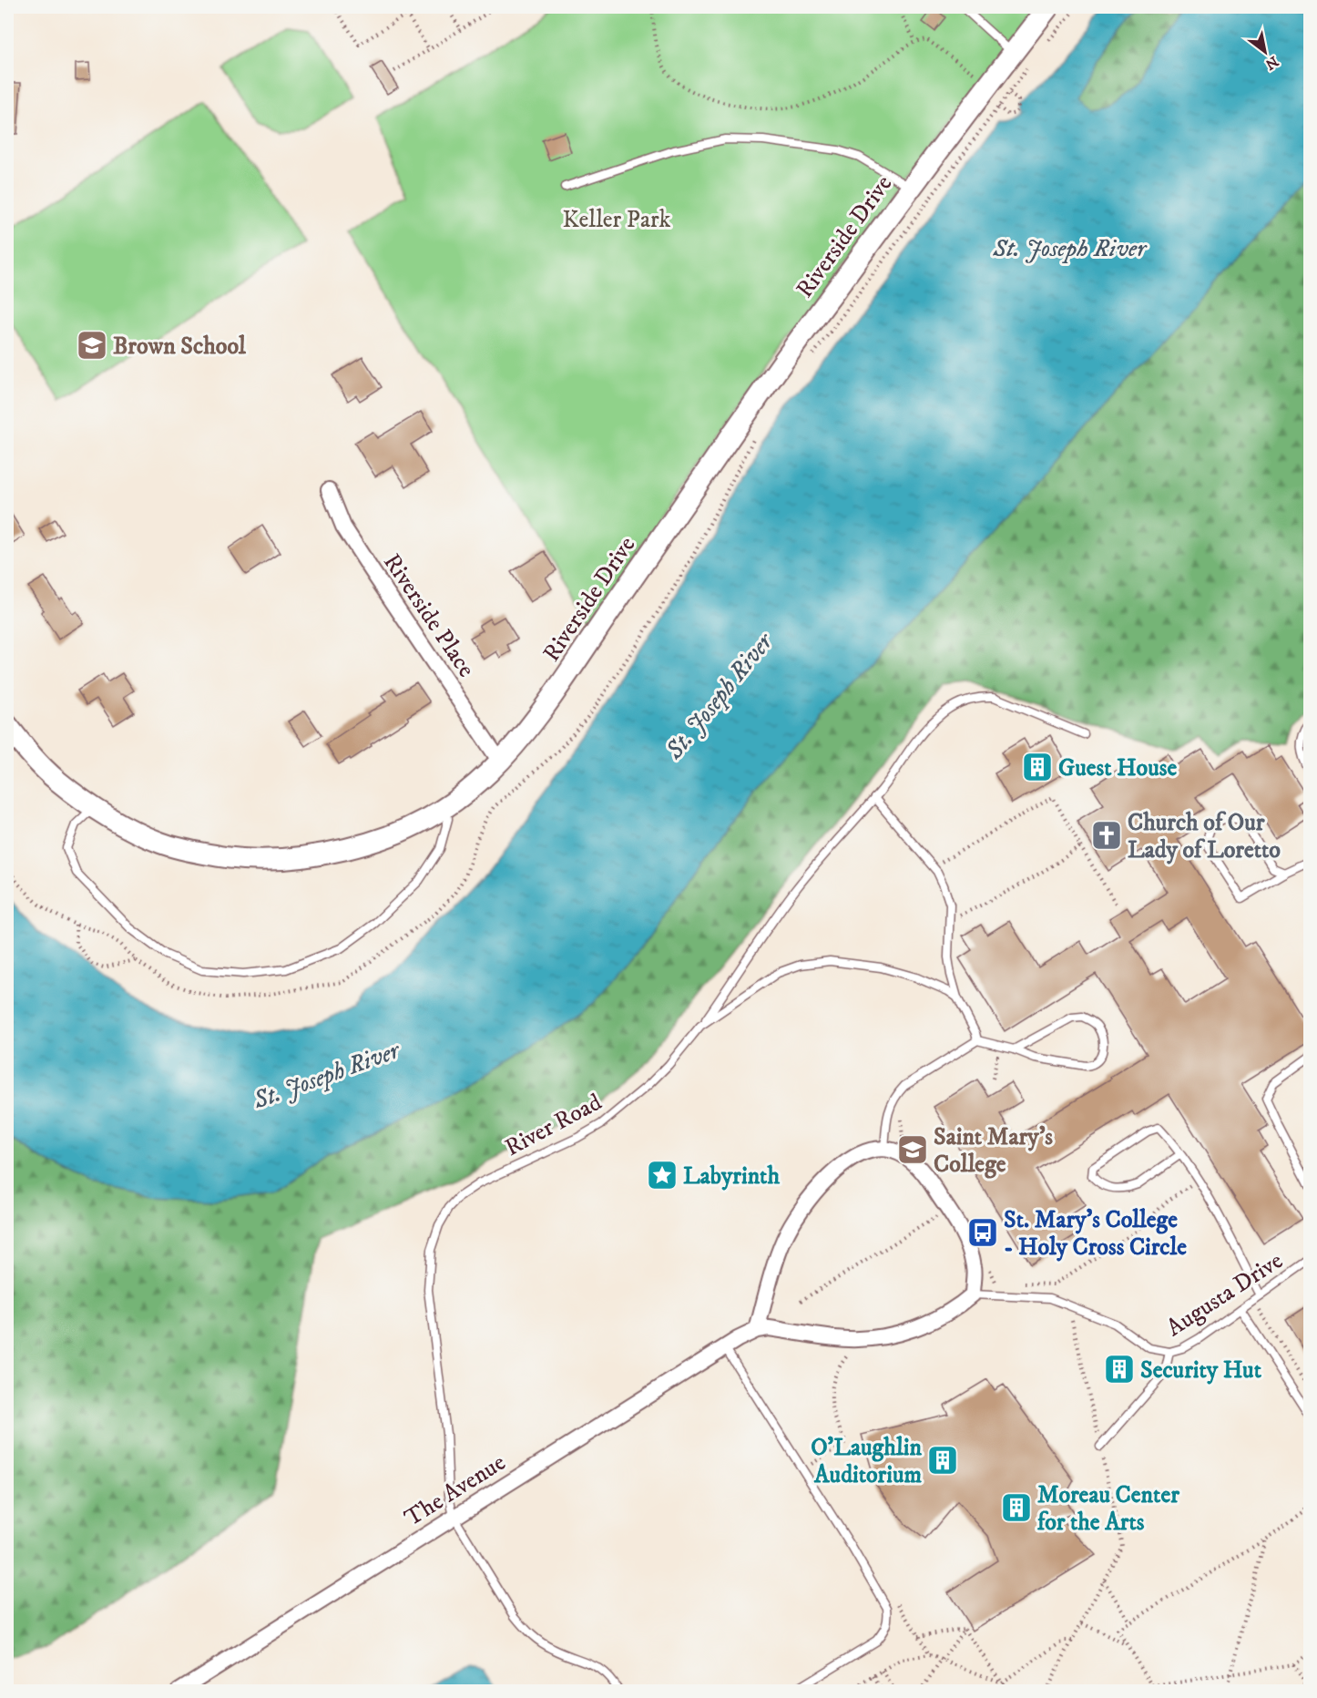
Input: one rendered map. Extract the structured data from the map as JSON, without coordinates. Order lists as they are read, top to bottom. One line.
{"streets":{"street":["Riverside Drive","Riverside Place","The Avenue"],"lane":["River Road","Augusta Drive"]},"crossings":[["Riverside Drive","Riverside Place"],["River Road","The Avenue"]],"water":["St. Joseph River"],"parks":["Keller Park"],"places":{"school or university":["Brown School","Saint Mary's College"],"building":["Guest House","Security Hut","O'Laughlin Auditorium","Moreau Center for the Arts"],"church":["Church of Our Lady of Loretto"],"place":["Labyrinth"],"bus stop":["St. Mary's College - Holy Cross Circle"]},"north":"bottom right"}
